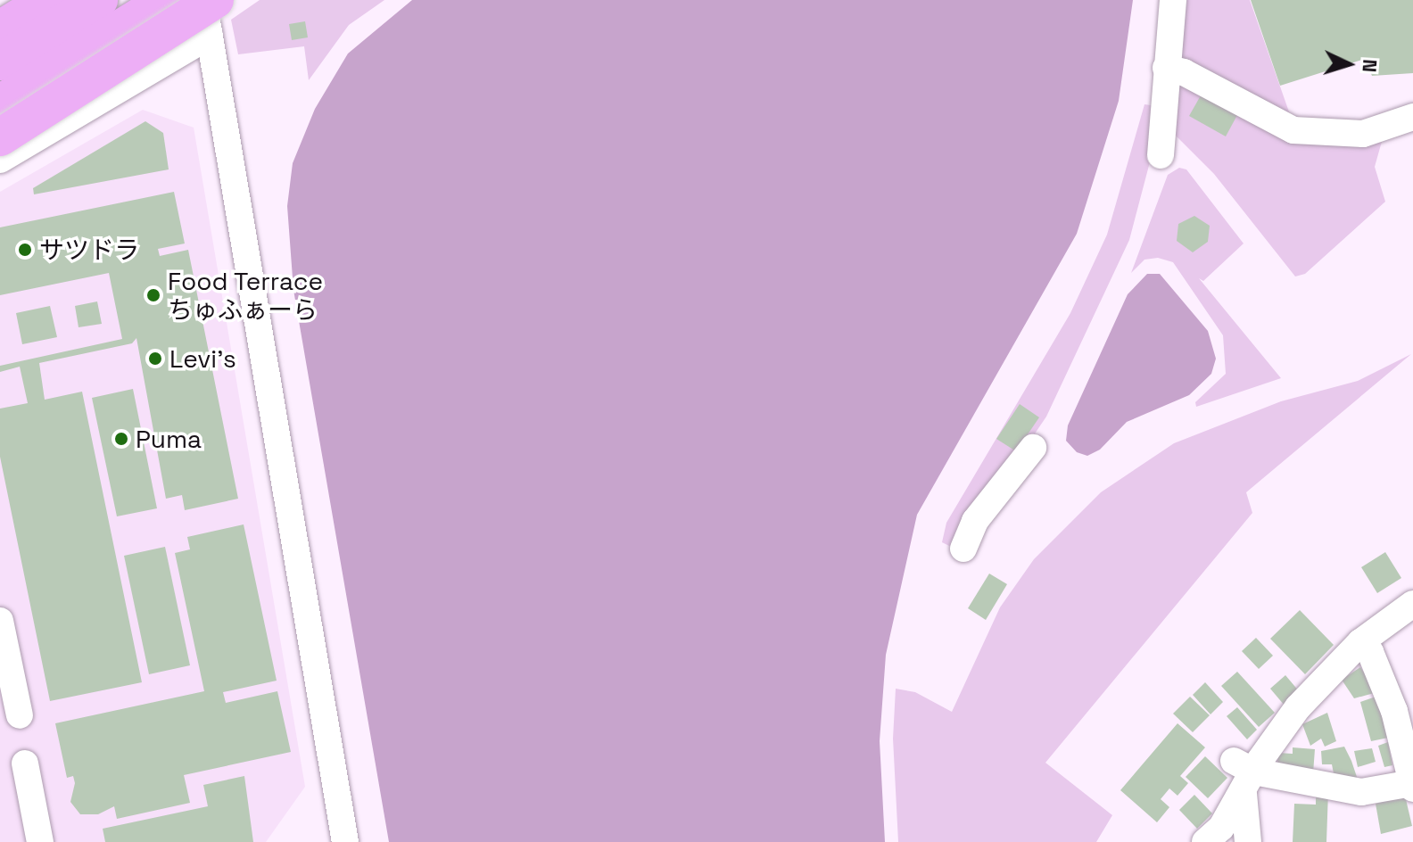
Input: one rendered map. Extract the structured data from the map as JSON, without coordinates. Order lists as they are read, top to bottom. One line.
{"places":["サツドラ","Food Terrace ちゅふぁーら","Levi's","Puma"],"north":"right"}
